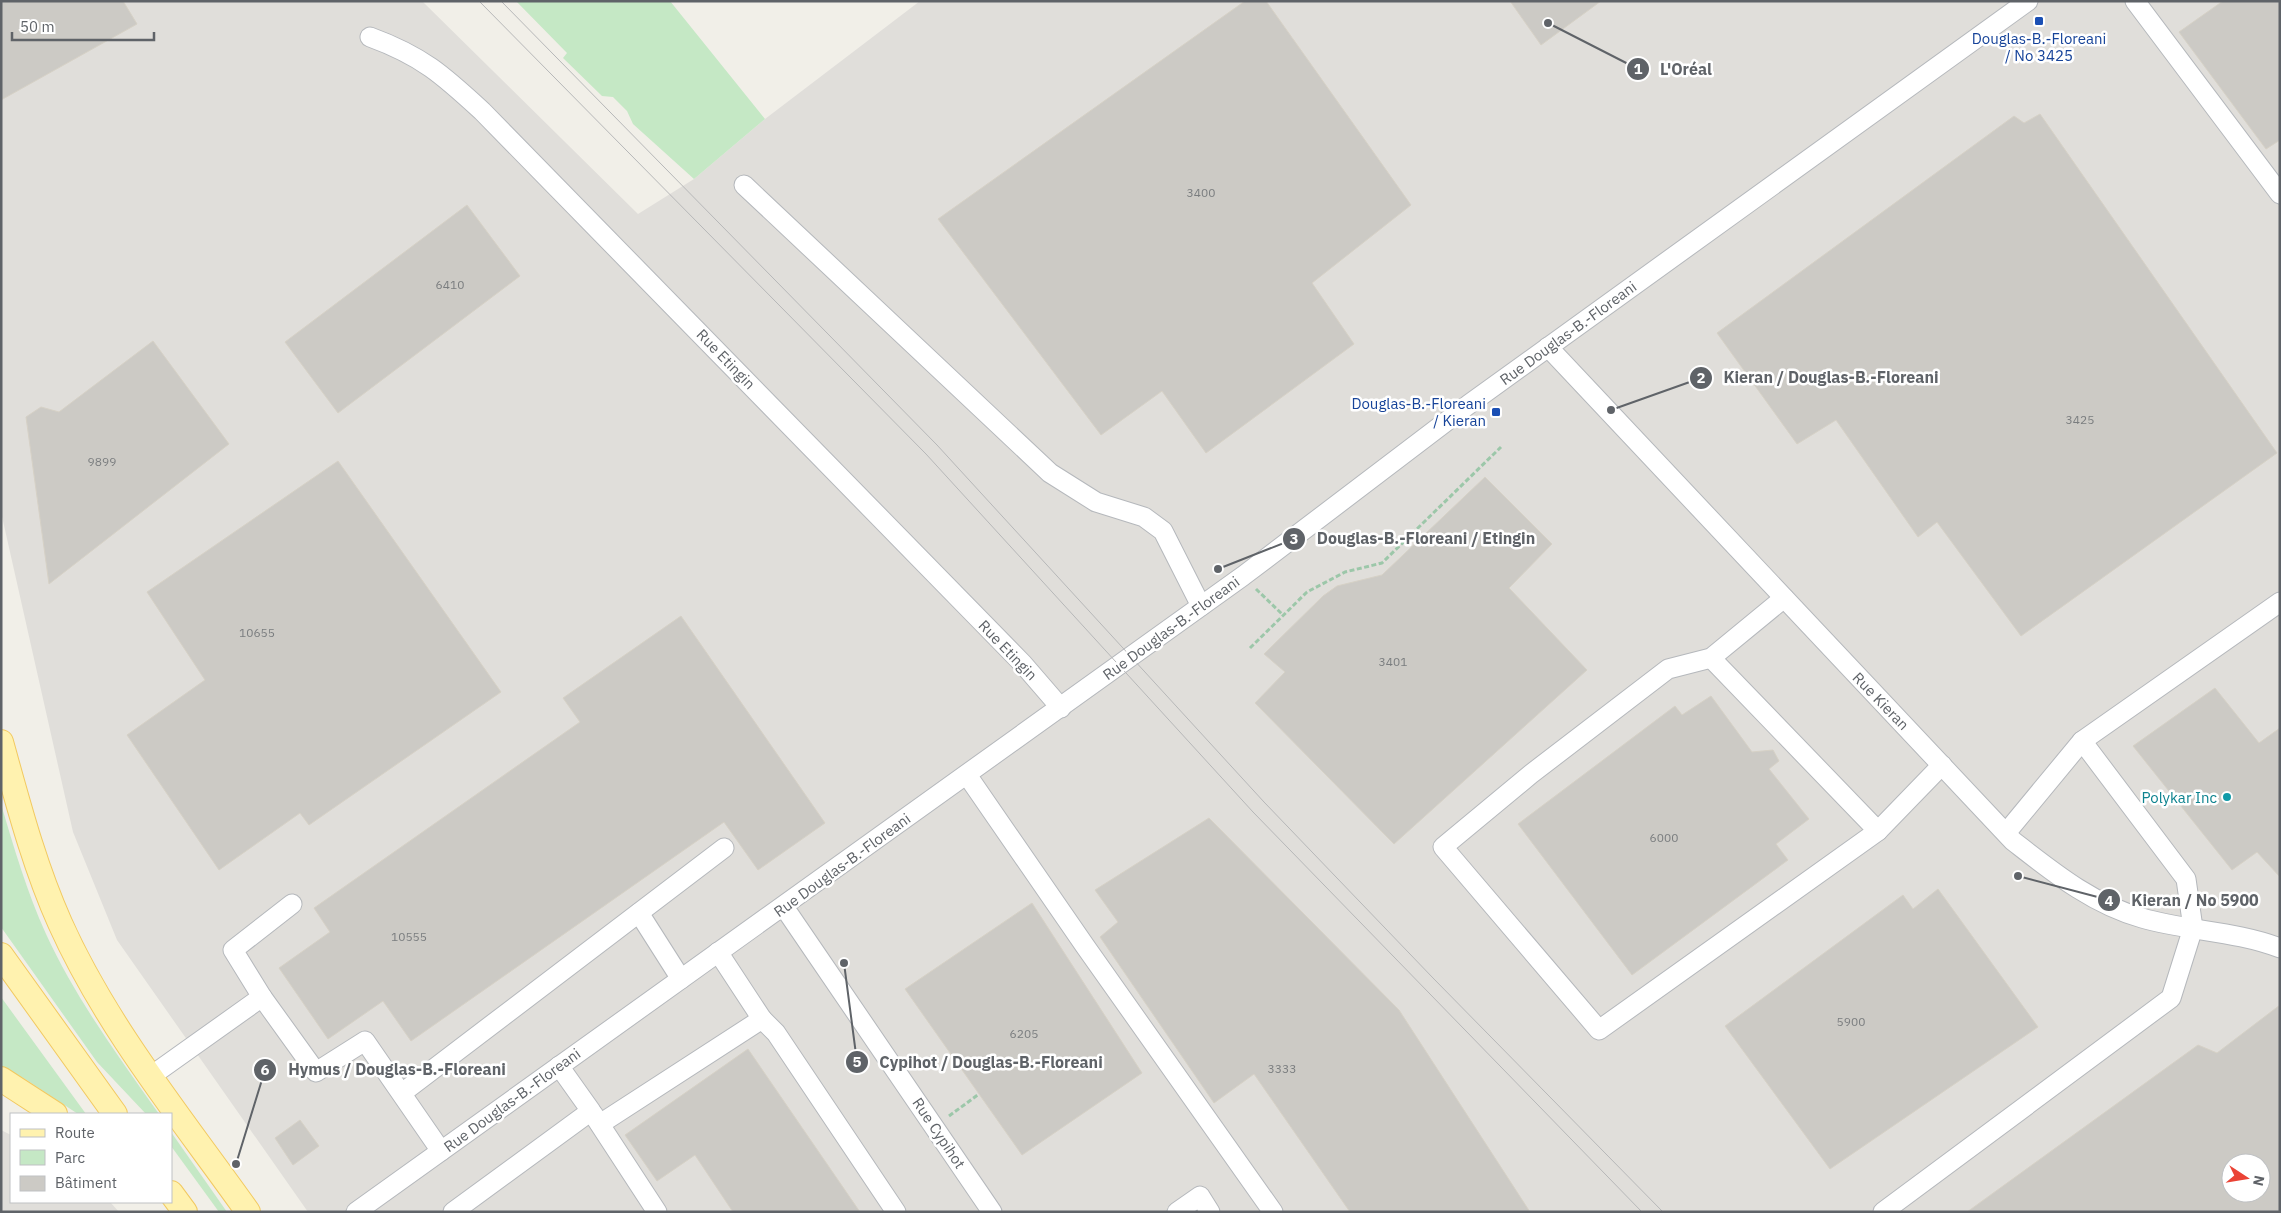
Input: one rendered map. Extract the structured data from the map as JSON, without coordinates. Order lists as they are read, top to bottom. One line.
{"streets":{"street":["Rue Douglas-B.-Floreani","Rue Etingin","Rue Kieran","Rue Cypihot"]},"crossings":[["Rue Douglas-B.-Floreani","Rue Etingin"],["Rue Douglas-B.-Floreani","Rue Kieran"],["Rue Douglas-B.-Floreani","Rue Cypihot"]],"places":{"transit":["Douglas-B.-Floreani / No 3425","Douglas-B.-Floreani / Kieran"],"other":["L'Oréal","Kieran / Douglas-B.-Floreani","Douglas-B.-Floreani / Etingin","Polykar Inc","Kieran / No 5900","Cypihot / Douglas-B.-Floreani","Hymus / Douglas-B.-Floreani"]},"house_numbers":["3400","6410","3425","9899","10655","3401","6000","10555","5900","6205","3333"],"legend":["Route","Parc","Bâtiment"],"scale_bar":"50 m","north":"right"}
